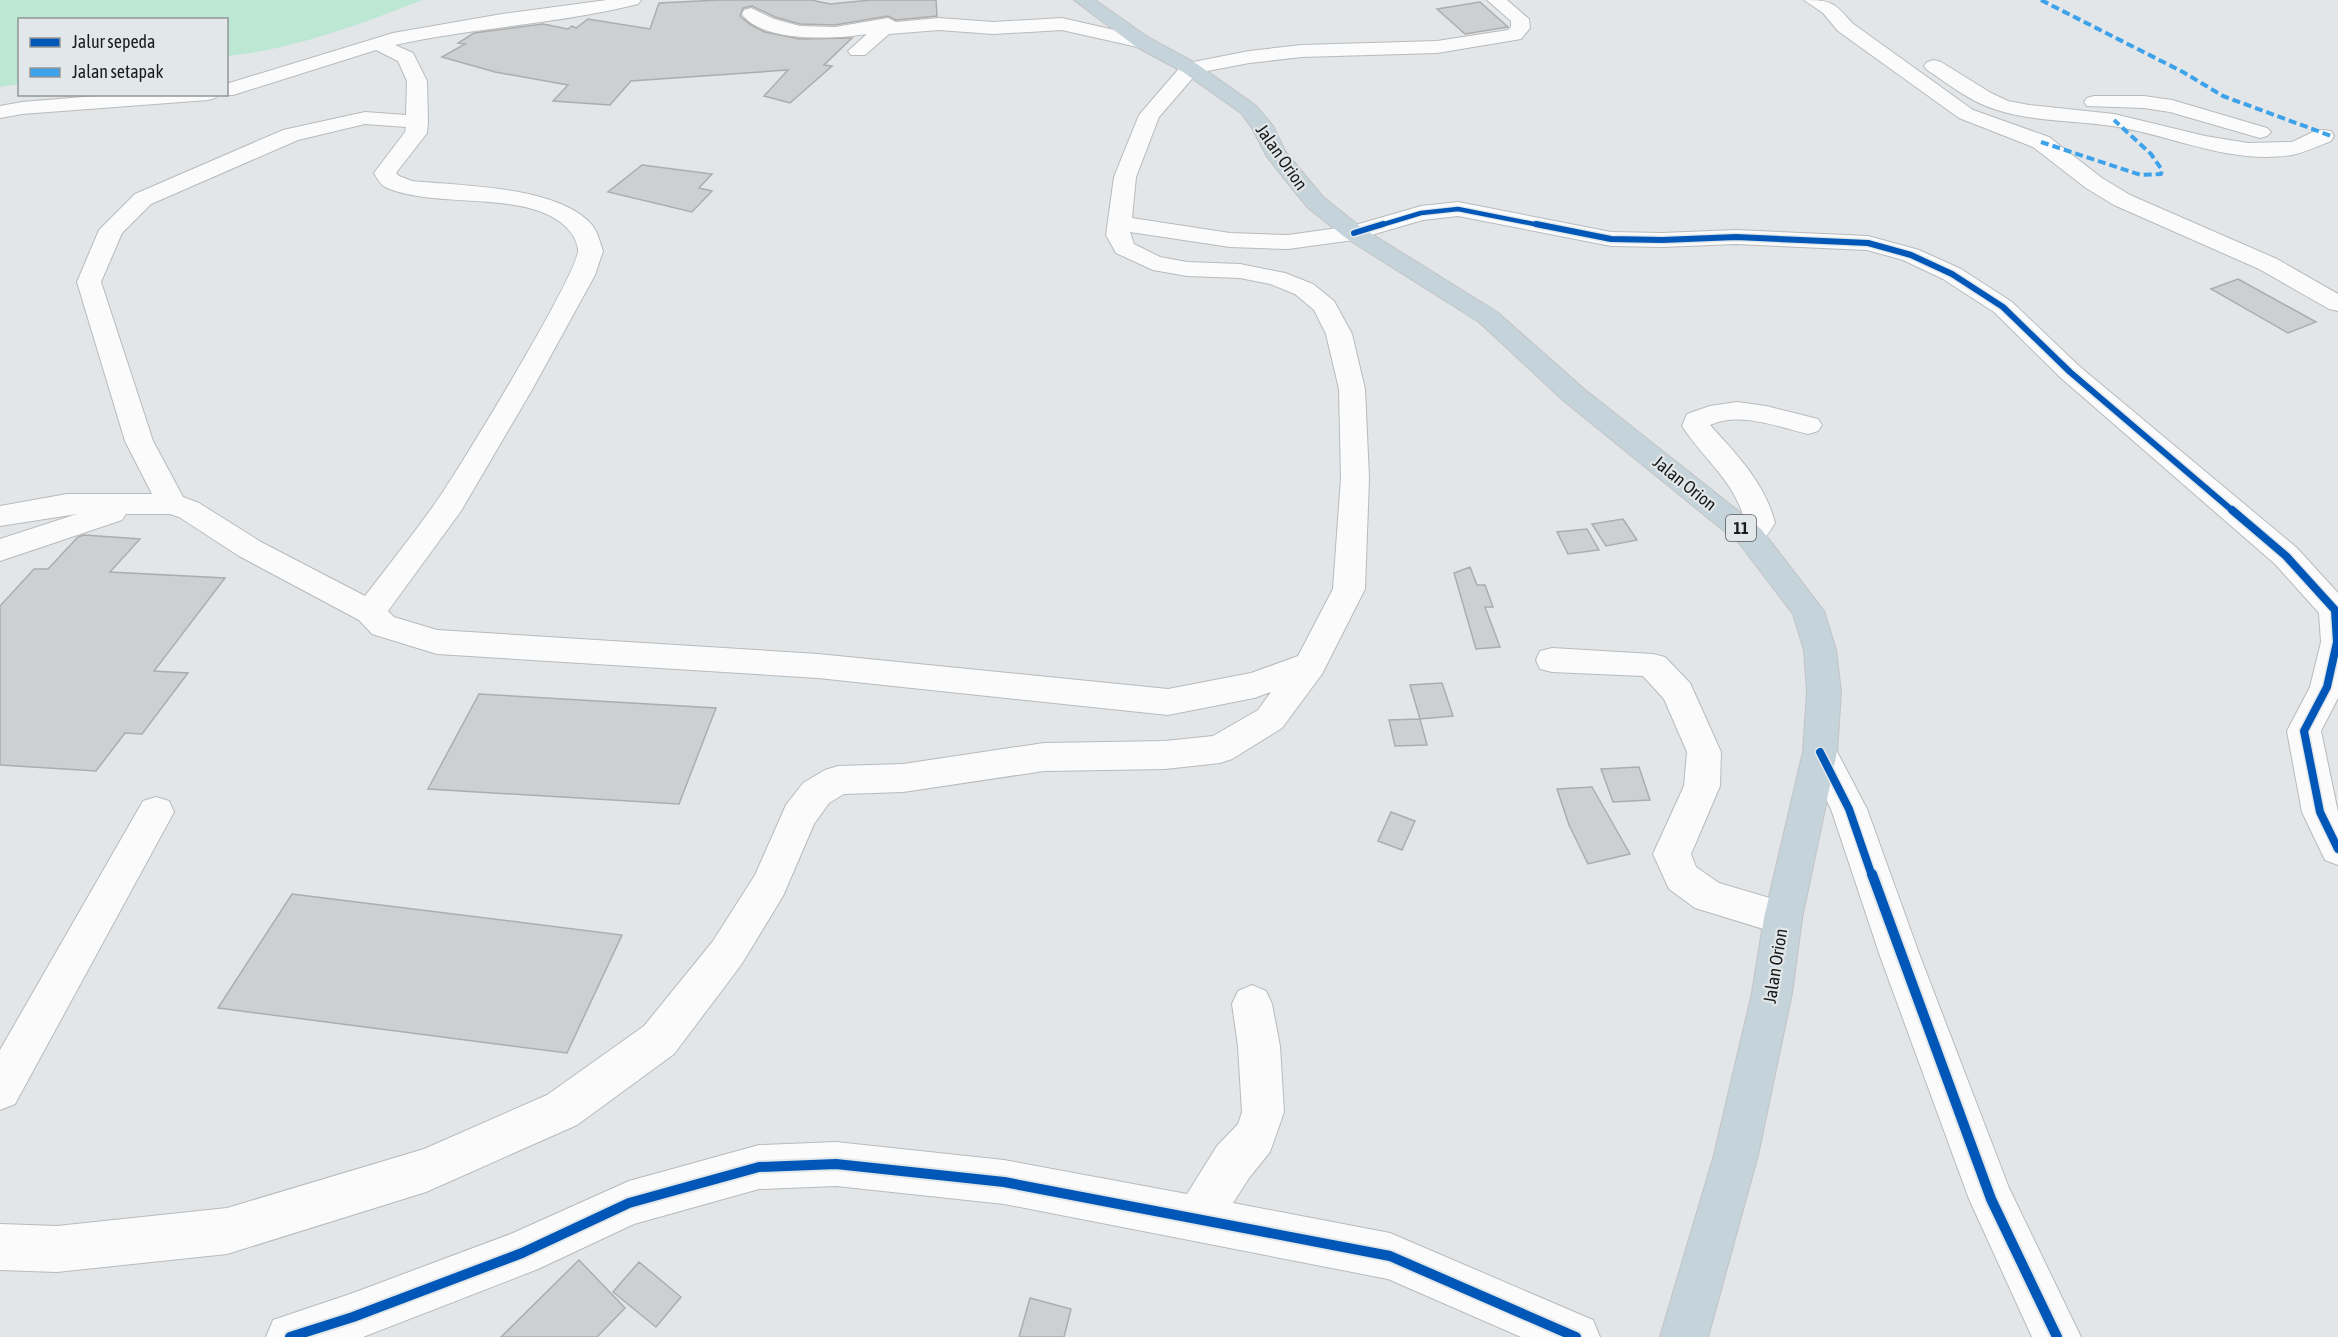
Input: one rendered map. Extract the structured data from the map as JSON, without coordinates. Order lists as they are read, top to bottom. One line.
{"streets":{"highway":["Jalan Orion","11"]},"legend":["Jalur sepeda","Jalan setapak"]}
